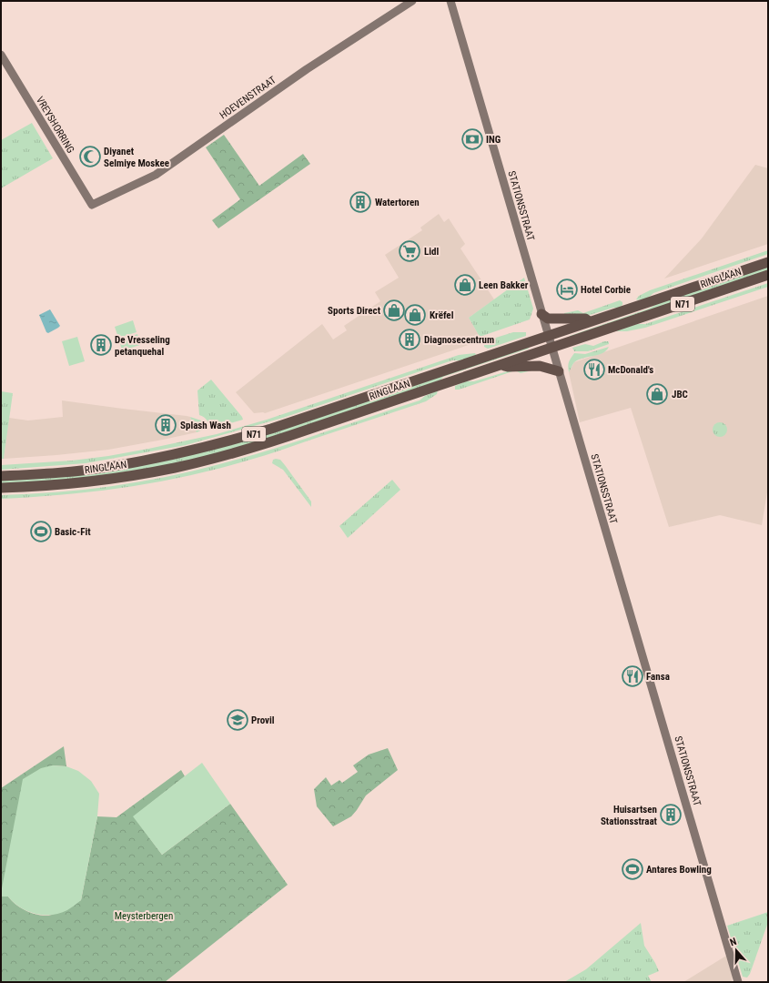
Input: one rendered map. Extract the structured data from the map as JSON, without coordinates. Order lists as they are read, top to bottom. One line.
{"streets":{"highway":["RINGLAAN","N71"],"main road":["HOEVENSTRAAT","VREYSHORRING","STATIONSSTRAAT"]},"crossings":[["HOEVENSTRAAT","VREYSHORRING"],["STATIONSSTRAAT","RINGLAAN"]],"parks":["Meysterbergen"],"places":{"bank":["ING"],"mosque":["Diyanet Selmiye Moskee"],"building":["Watertoren","Diagnosecentrum","De Vresseling petanquehal","Splash Wash","Huisartsen Stationsstraat"],"supermarket":["Lidl"],"shop":["Leen Bakker","Sports Direct","Krëfel","JBC"],"hotel":["Hotel Corbie"],"restaurant":["McDonald's","Fansa"],"sports":["Basic-Fit","Antares Bowling"],"school or university":["Provil"]},"north":"top"}
